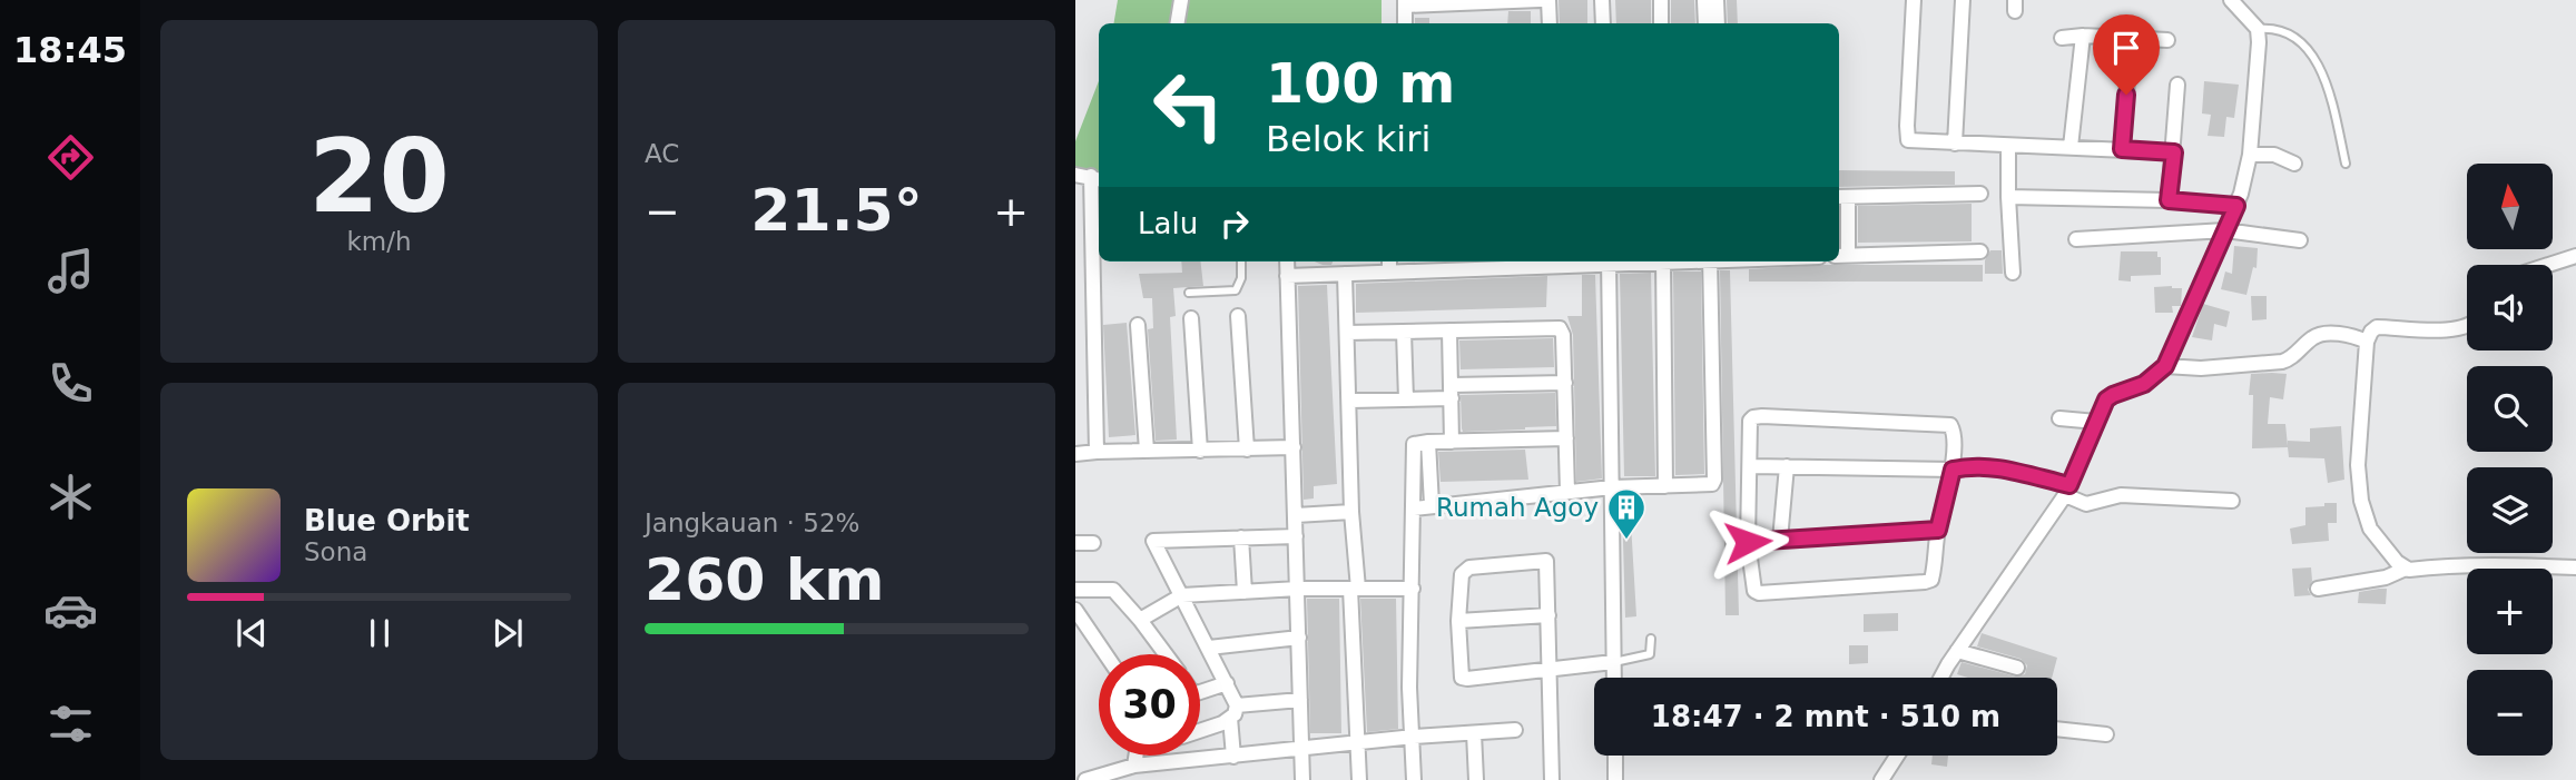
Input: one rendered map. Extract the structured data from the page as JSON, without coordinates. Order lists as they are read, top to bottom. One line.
{"places":{"building":["Rumah Agoy"]},"north":"top","page":{"tabs":"18:45","tile":[["20","km/h"],"AC",["Jangkauan · 52%","260 km"]],"turn":["100 m","Belok kiri"],"map_buttons":["+","−"],"heat":["−","21.5°","+"],"then":"Lalu","song":["Blue Orbit","Sona"],"limit":"30","trip":"18:47 · 2 mnt · 510 m"}}
